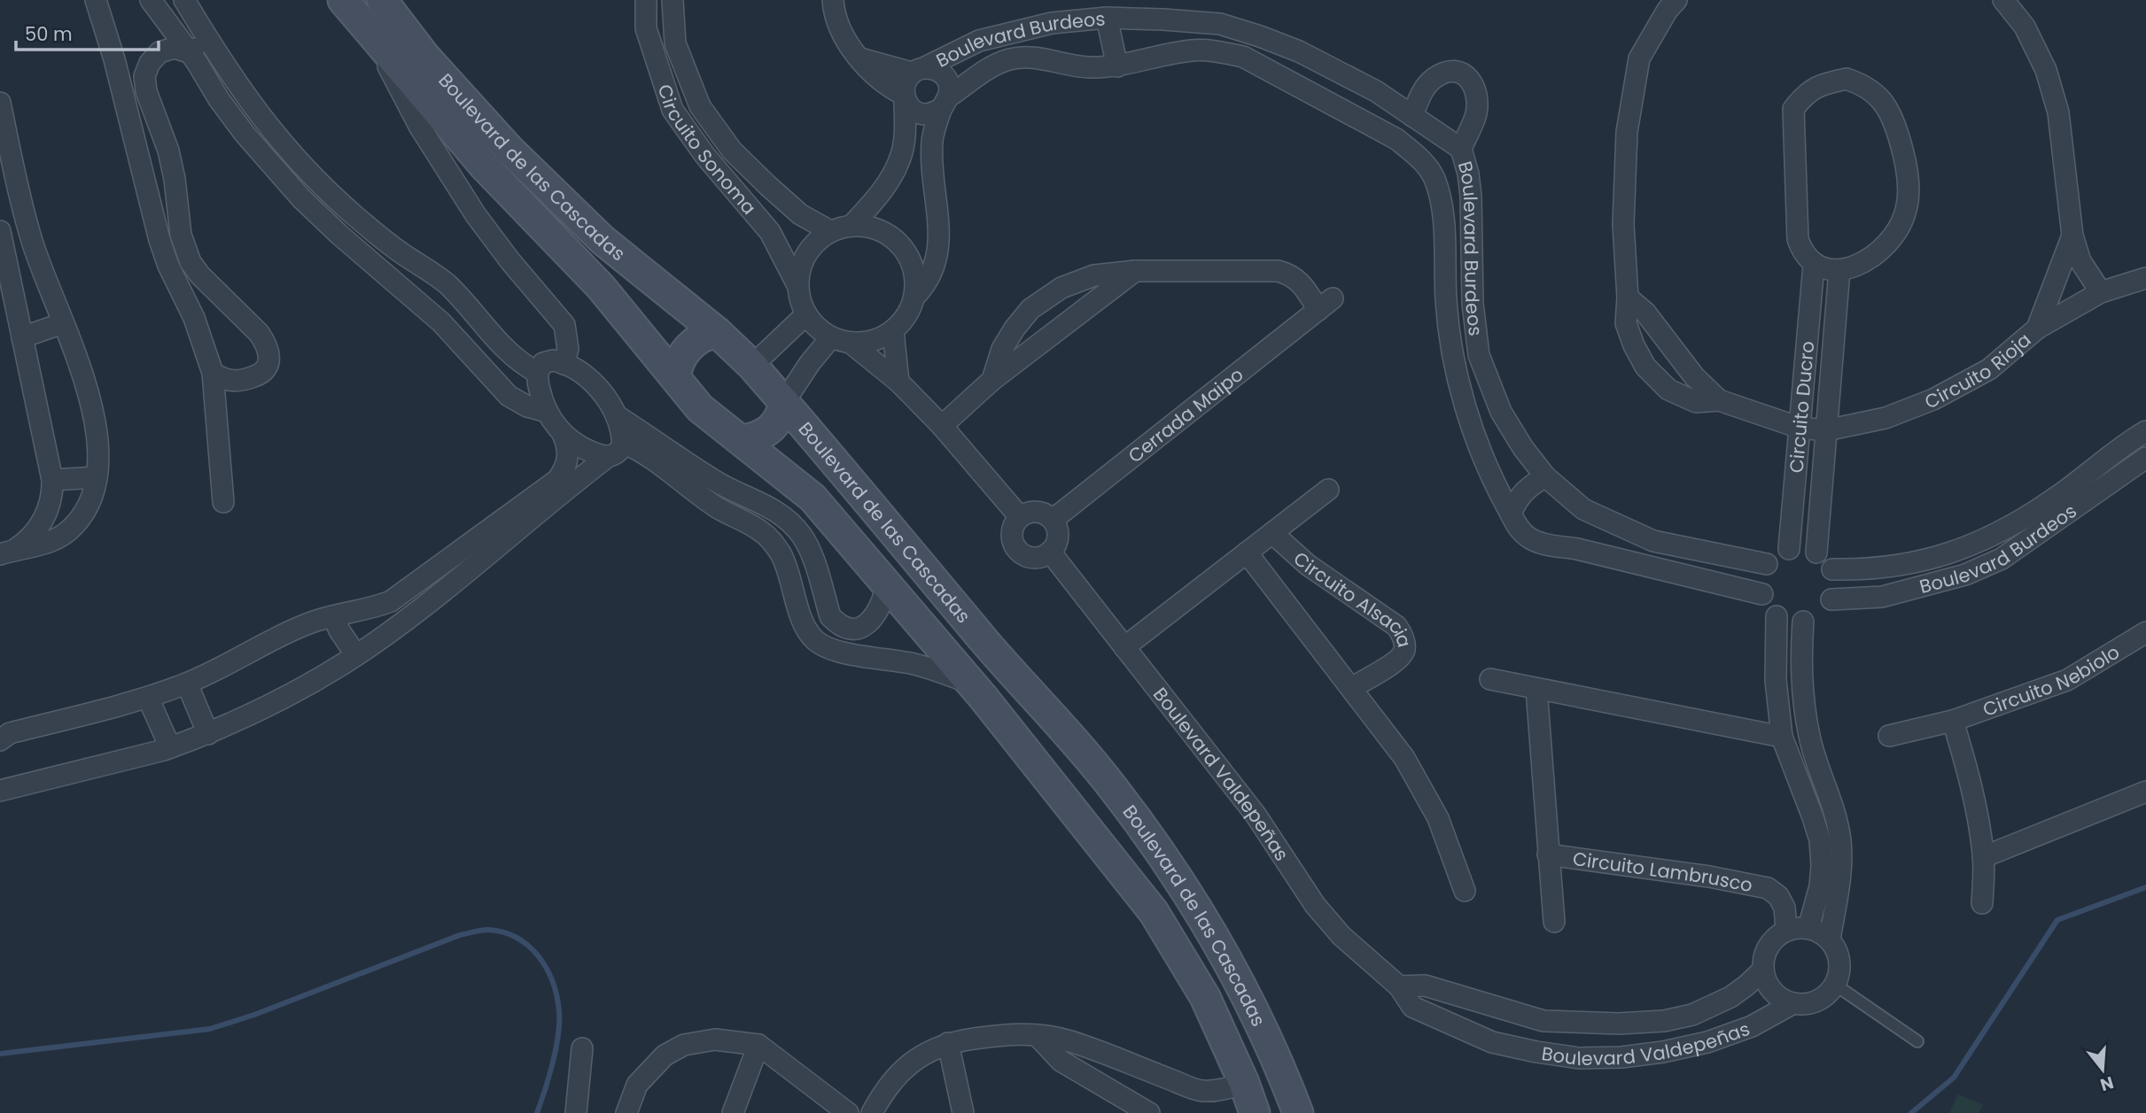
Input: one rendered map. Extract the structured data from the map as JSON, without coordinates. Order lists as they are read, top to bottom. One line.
{"streets":{"main road":["Boulevard de las Cascadas"],"street":["Boulevard Burdeos","Circuito Sonoma","Circuito Rioja","Circuito Ducro","Cerrada Maipo","Circuito Alsacia","Circuito Nebiolo","Boulevard Valdepeñas","Circuito Lambrusco"]},"crossings":[["Boulevard Burdeos","Circuito Ducro"],["Circuito Rioja","Circuito Ducro"],["Cerrada Maipo","Boulevard Valdepeñas"],["Circuito Alsacia","Boulevard Valdepeñas"],["Boulevard Valdepeñas","Circuito Lambrusco"]],"scale_bar":"50 m","north":"bottom"}
